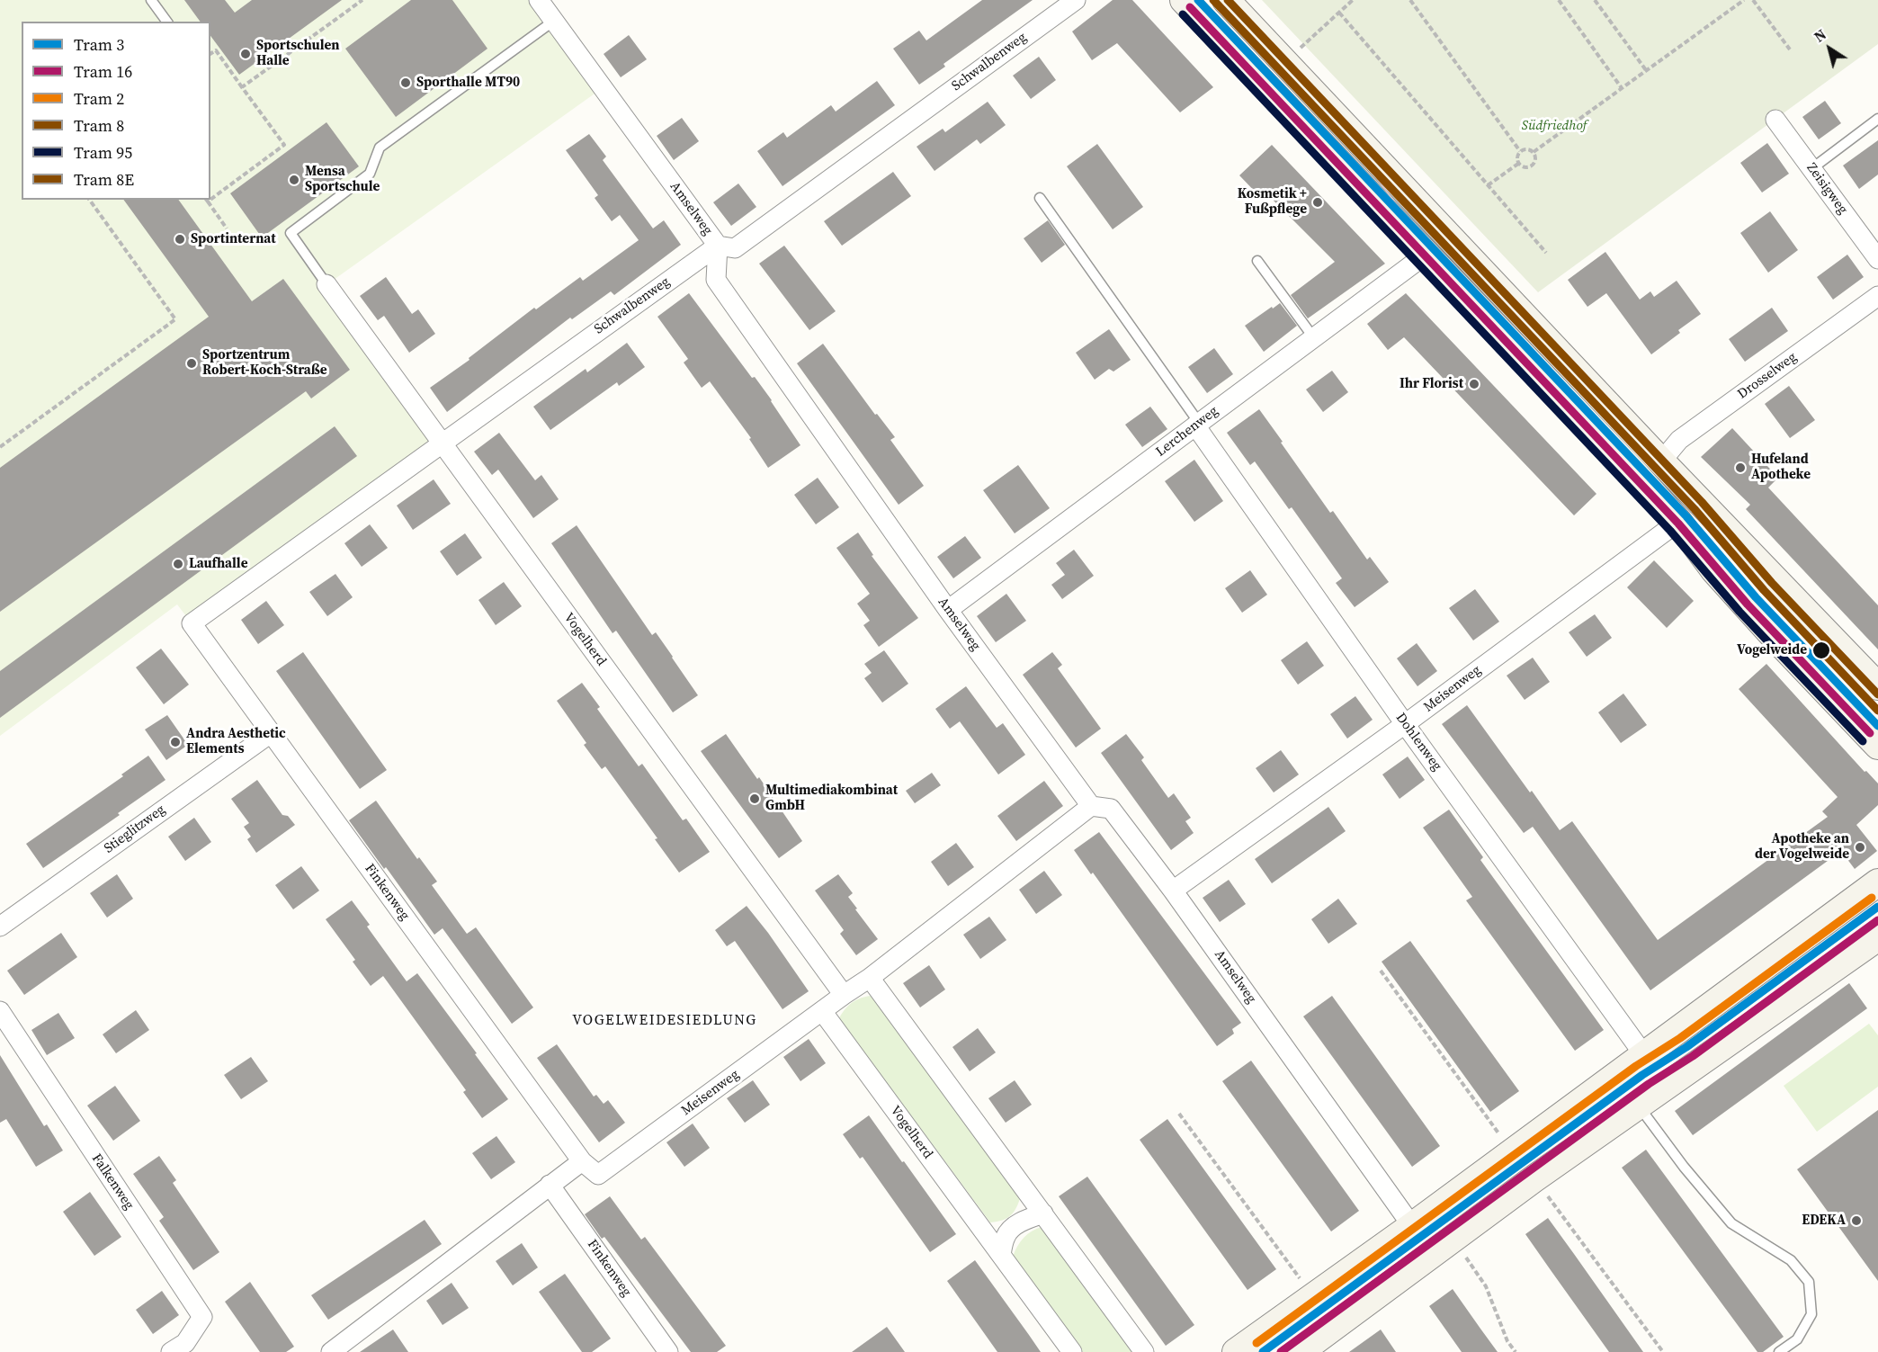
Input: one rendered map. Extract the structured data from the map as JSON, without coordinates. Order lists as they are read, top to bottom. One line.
{"streets":{"street":["Schwalbenweg","Zeisigweg","Amselweg","Drosselweg","Lerchenweg","Vogelherd","Meisenweg","Dohlenweg","Stieglitzweg","Finkenweg","Falkenweg"]},"crossings":[["Schwalbenweg","Amselweg"],["Schwalbenweg","Vogelherd"],["Schwalbenweg","Finkenweg"],["Amselweg","Lerchenweg"],["Amselweg","Meisenweg"],["Lerchenweg","Dohlenweg"],["Vogelherd","Meisenweg"],["Meisenweg","Dohlenweg"],["Meisenweg","Finkenweg"],["Stieglitzweg","Finkenweg"]],"districts":["VOGELWEIDESIEDLUNG"],"parks":["Südfriedhof"],"places":["Sportschulen Halle","Sporthalle MT90","Mensa Sportschule","Kosmetik + Fußpflege","Sportinternat","Sportzentrum Robert-Koch-Straße","Ihr Florist","Hufeland Apotheke","Laufhalle","Vogelweide","Andra Aesthetic Elements","Multimediakombinat GmbH","Apotheke an der Vogelweide","EDEKA"],"lines":["tram line 3","tram line 8","tram line 8E","tram line 16","tram line 95","tram line 2"],"legend":["Tram 3","Tram 16","Tram 2","Tram 8","Tram 95","Tram 8E"],"north":"top left"}
